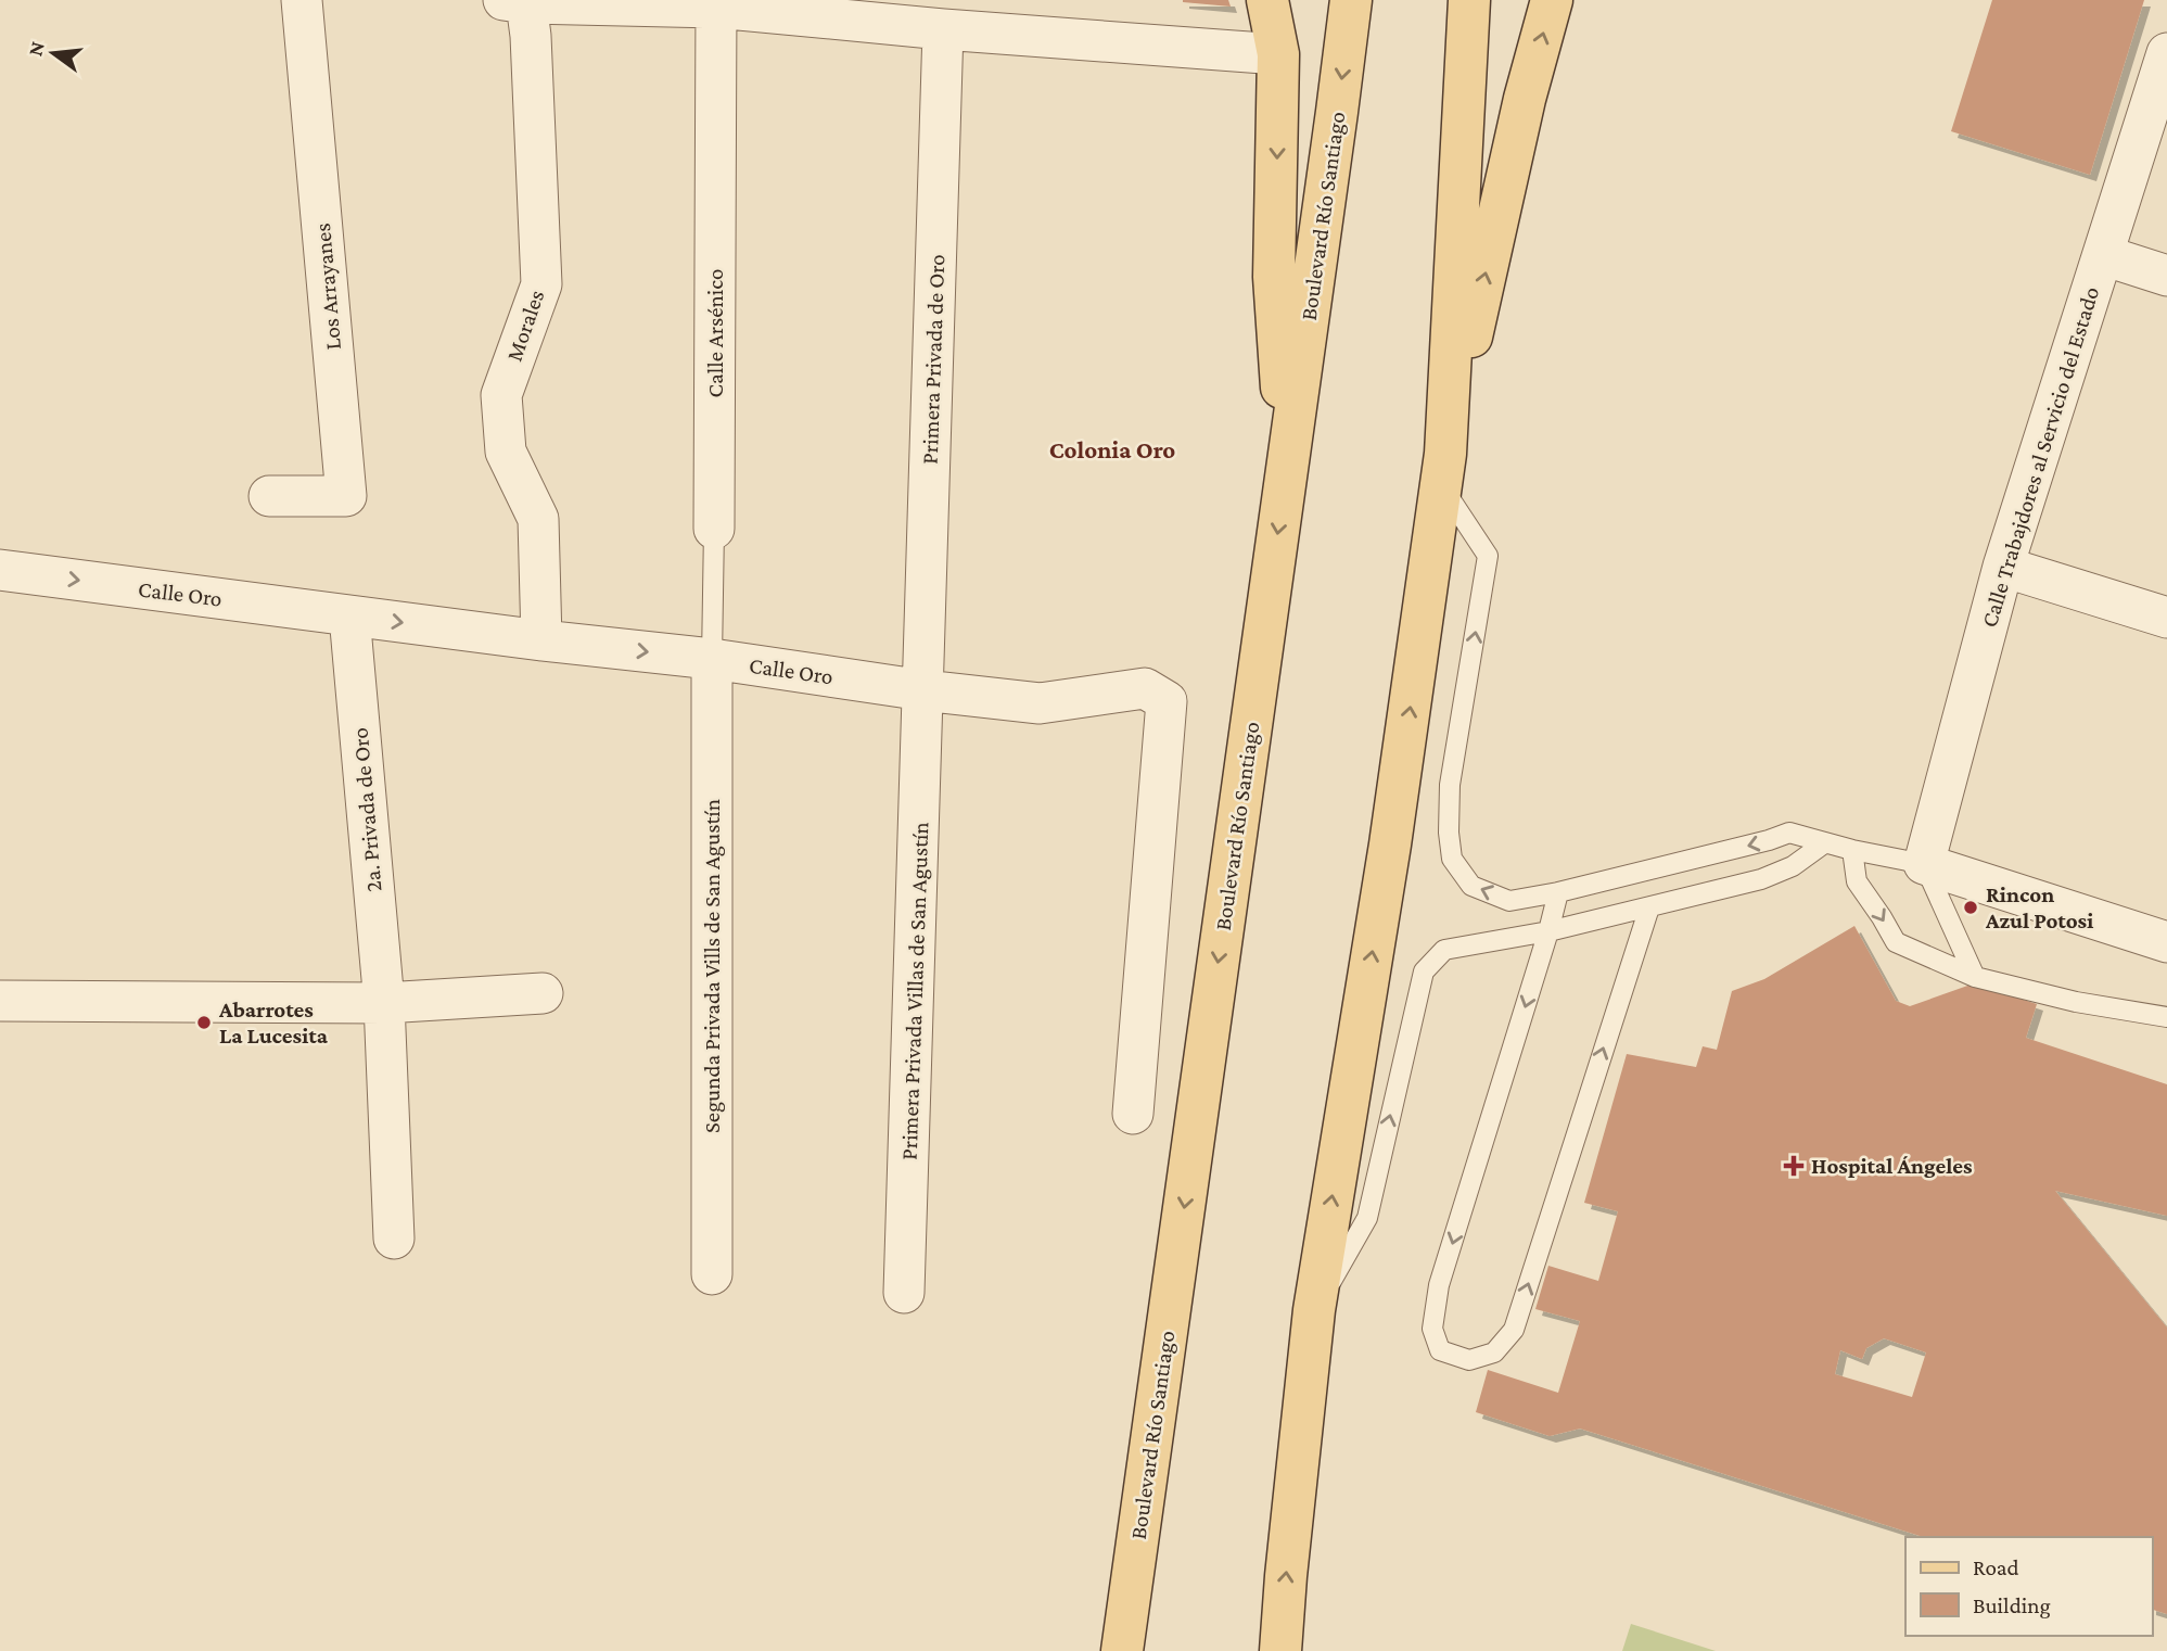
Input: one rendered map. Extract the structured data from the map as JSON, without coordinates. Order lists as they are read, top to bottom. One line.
{"streets":{"main road":["Boulevard Río Santiago"],"street":["Los Arrayanes","Morales","Calle Arsénico","Primera Privada de Oro","Calle Trabajdores al Servicio del Estado","Calle Oro","2a. Privada de Oro","Segunda Privada Vills de San Agustín","Primera Privada Villas de San Agustín"]},"crossings":[["Morales","Calle Oro"],["Calle Arsénico","Calle Oro"],["Calle Arsénico","Segunda Privada Vills de San Agustín"],["Primera Privada de Oro","Calle Oro"],["Primera Privada de Oro","Primera Privada Villas de San Agustín"],["Calle Oro","2a. Privada de Oro"],["Calle Oro","Segunda Privada Vills de San Agustín"],["Calle Oro","Primera Privada Villas de San Agustín"]],"one_way":["Calle Oro"],"districts":["Colonia Oro"],"places":{"other":["Rincon Azul Potosi","Abarrotes La Lucesita"],"health":["Hospital Ángeles"]},"legend":["Road","Building"],"north":"left"}
